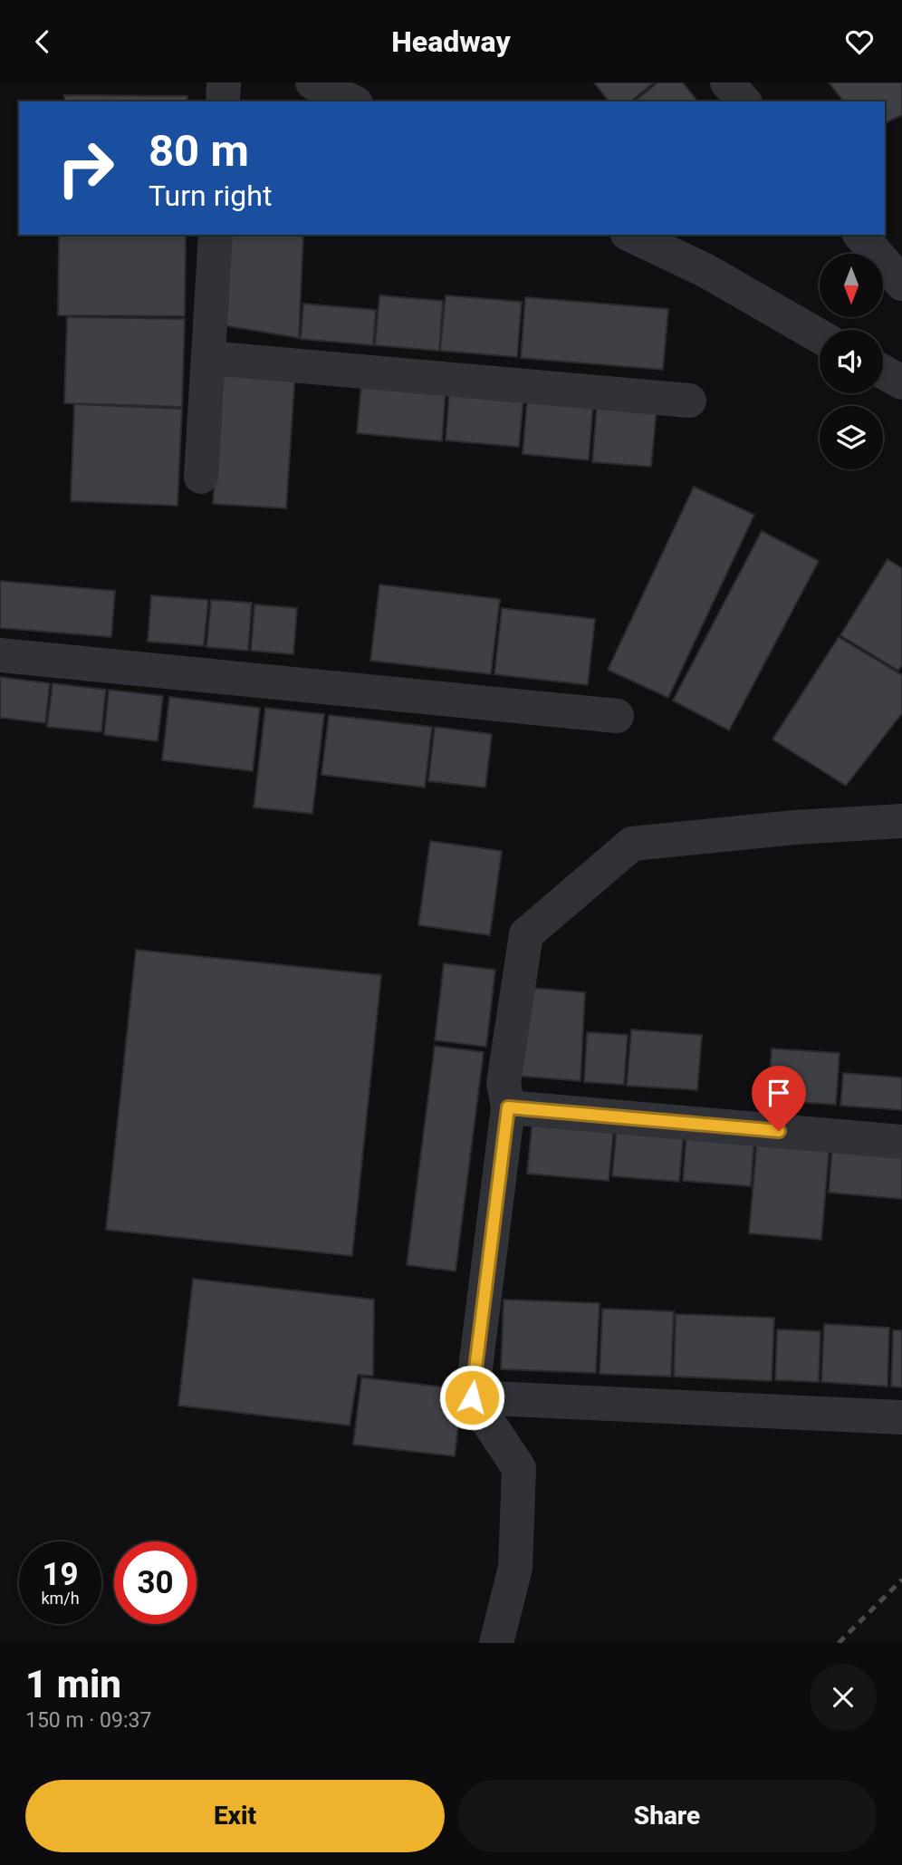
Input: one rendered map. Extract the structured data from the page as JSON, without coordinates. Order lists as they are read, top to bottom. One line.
{"north":"bottom","page":{"header":"Headway","turn":["80 m","Turn right"],"speed":"19 km/h","limit":"30","heading":["1 min","150 m · 09:37"],"buttons":["Exit","Share"]}}
